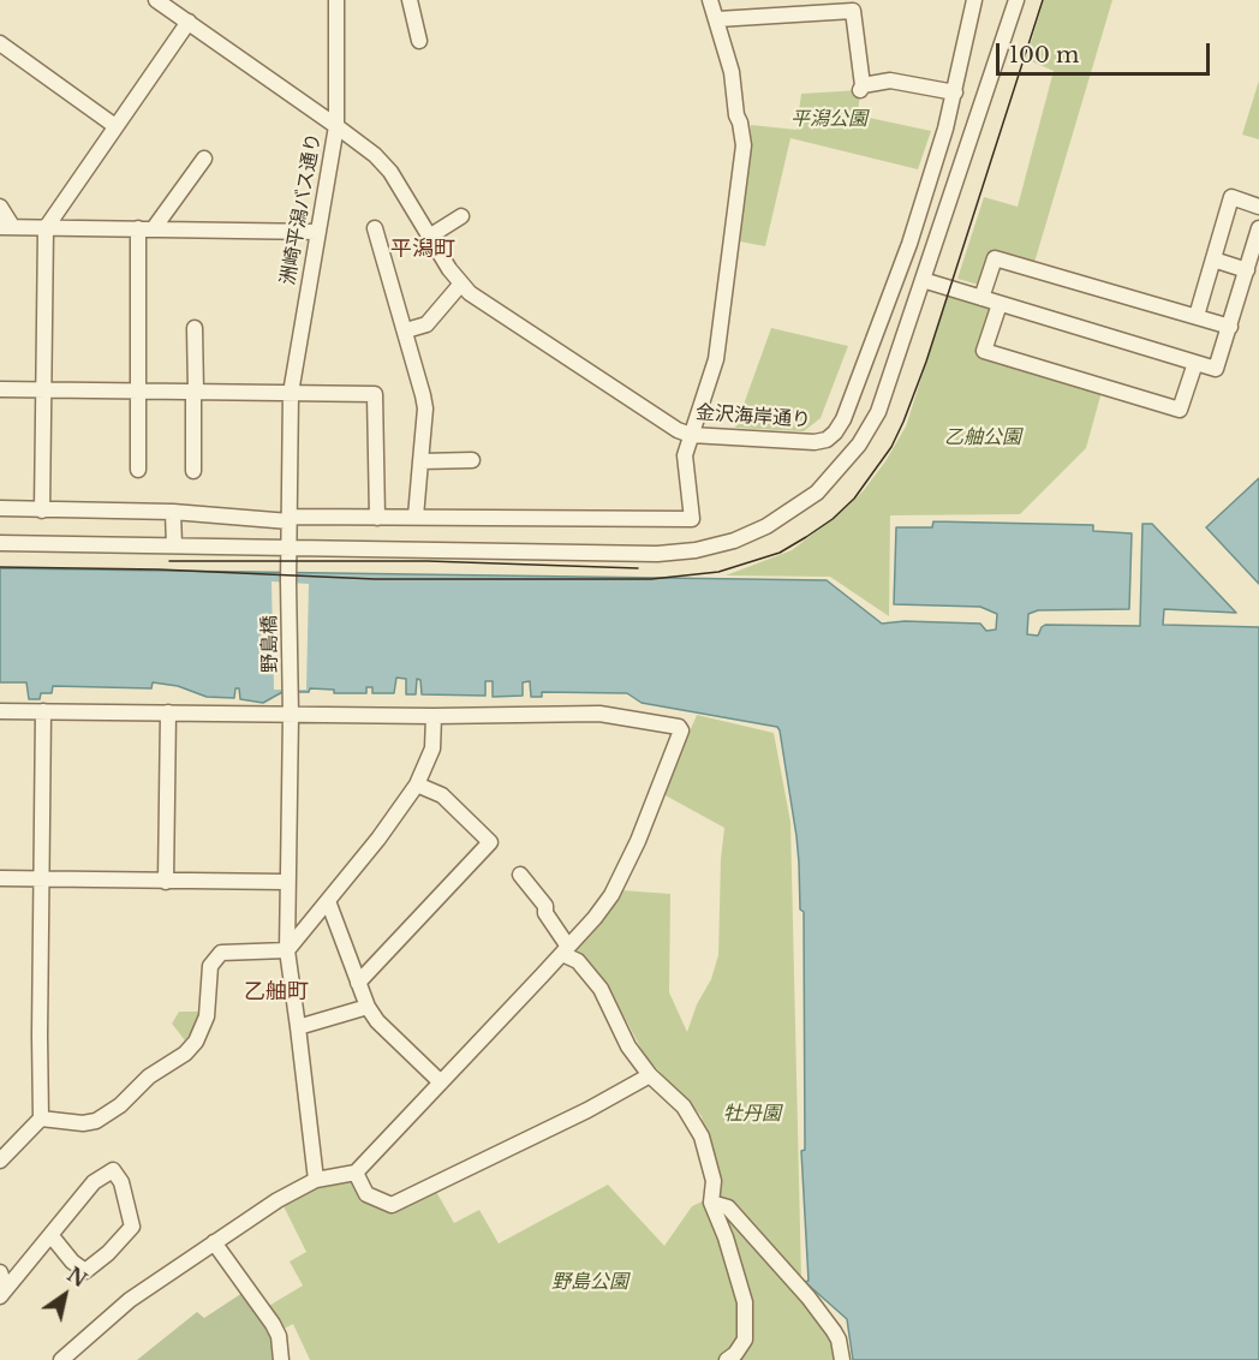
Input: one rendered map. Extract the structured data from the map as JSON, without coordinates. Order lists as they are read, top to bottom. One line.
{"streets":{"street":["洲崎平潟バス通り","金沢海岸通り","野島橋"]},"crossings":[["洲崎平潟バス通り","金沢海岸通り"],["洲崎平潟バス通り","野島橋"]],"districts":["平潟町","乙舳町"],"parks":["平潟公園","乙舳公園","牡丹園","野島公園"],"scale_bar":"100 m","north":"top right"}
